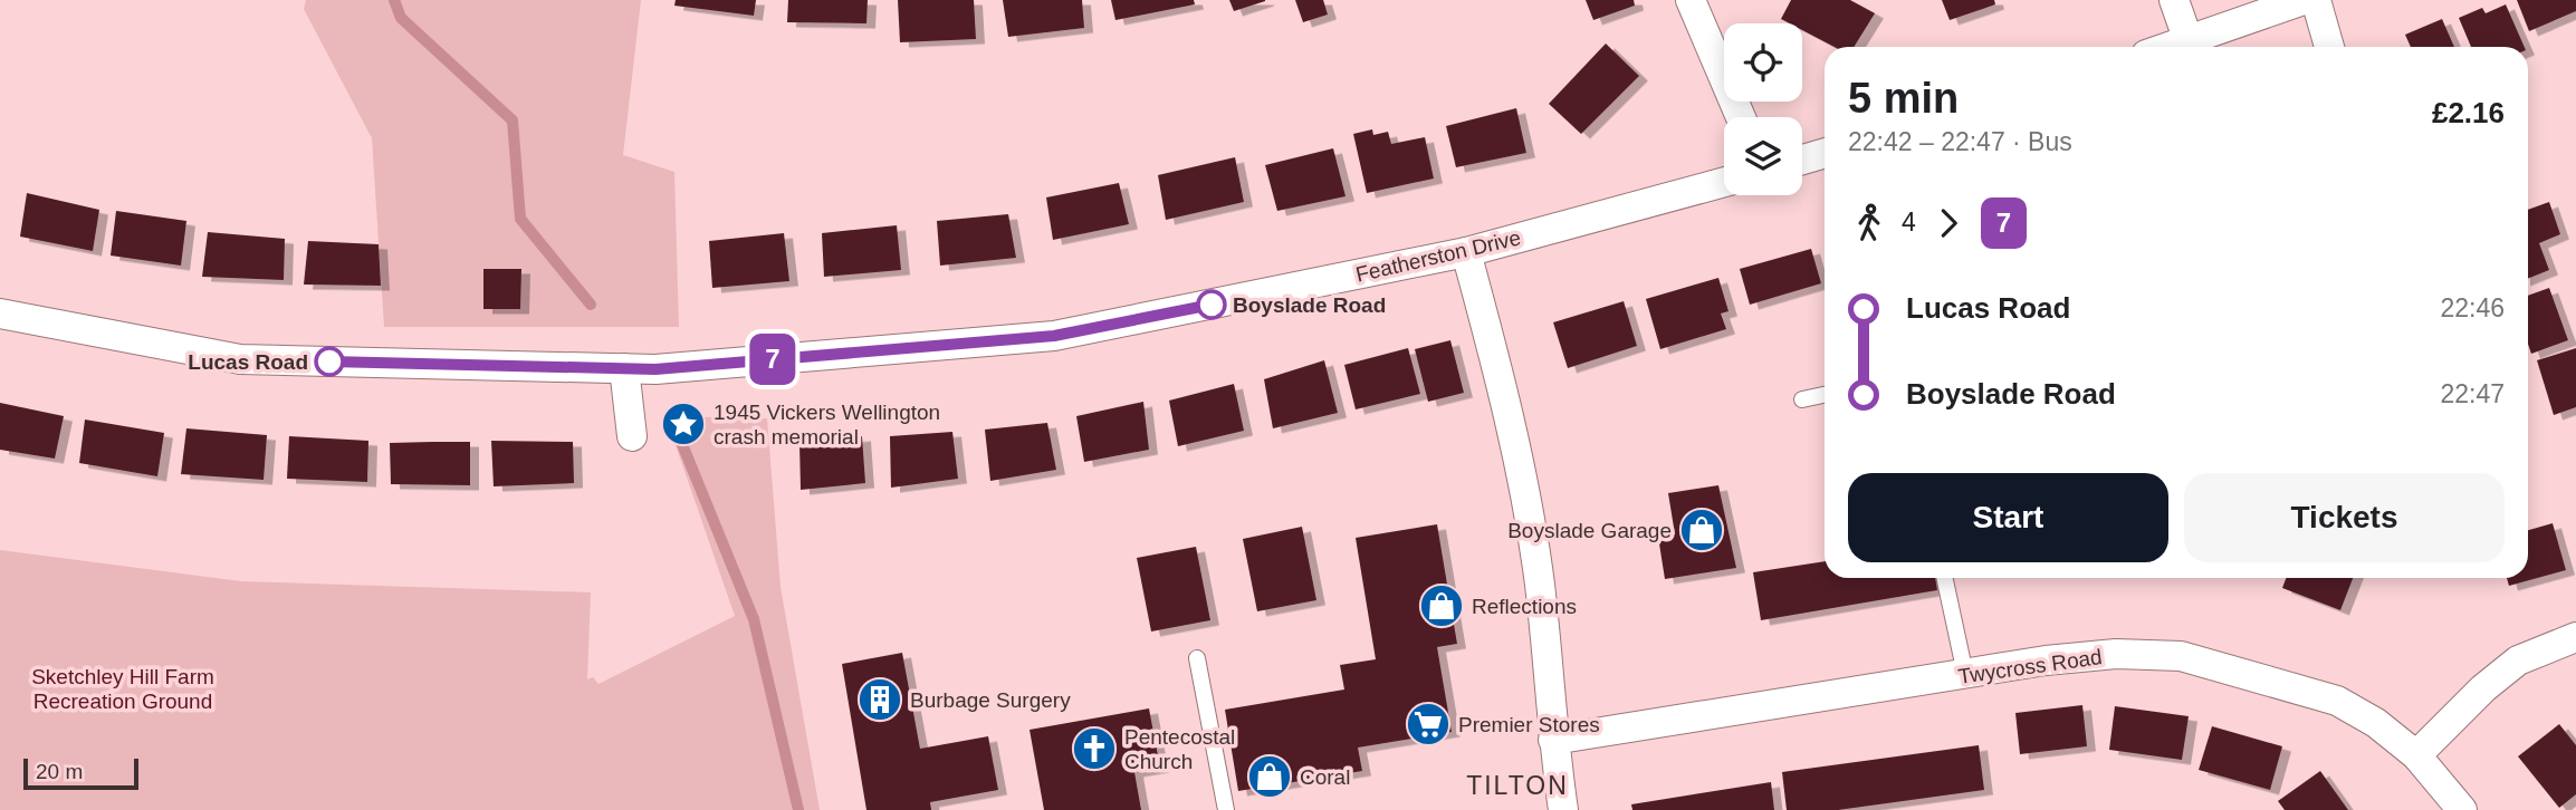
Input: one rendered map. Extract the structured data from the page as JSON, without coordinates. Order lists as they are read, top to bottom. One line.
{"streets":{"street":["Featherston Drive","Twycross Road"]},"districts":["TILTON"],"parks":["Sketchley Hill Farm Recreation Ground"],"places":{"other":["Boyslade Road","Lucas Road"],"place":["1945 Vickers Wellington crash memorial"],"shop":["Boyslade Garage","Reflections","Coral"],"building":["Burbage Surgery"],"supermarket":["Premier Stores"],"church":["Pentecostal Church"]},"lines":["bus line 7"],"scale_bar":"20 m","page":{"on_map":"7","heading":["5 min","22:42 – 22:47 · Bus","£2.16"],"legs":["4","7"],"list":[{"name":"Lucas Road","value":"22:46"},{"name":"Boyslade Road","value":"22:47"}],"buttons":["Start","Tickets"],"scale":"20 m"}}
